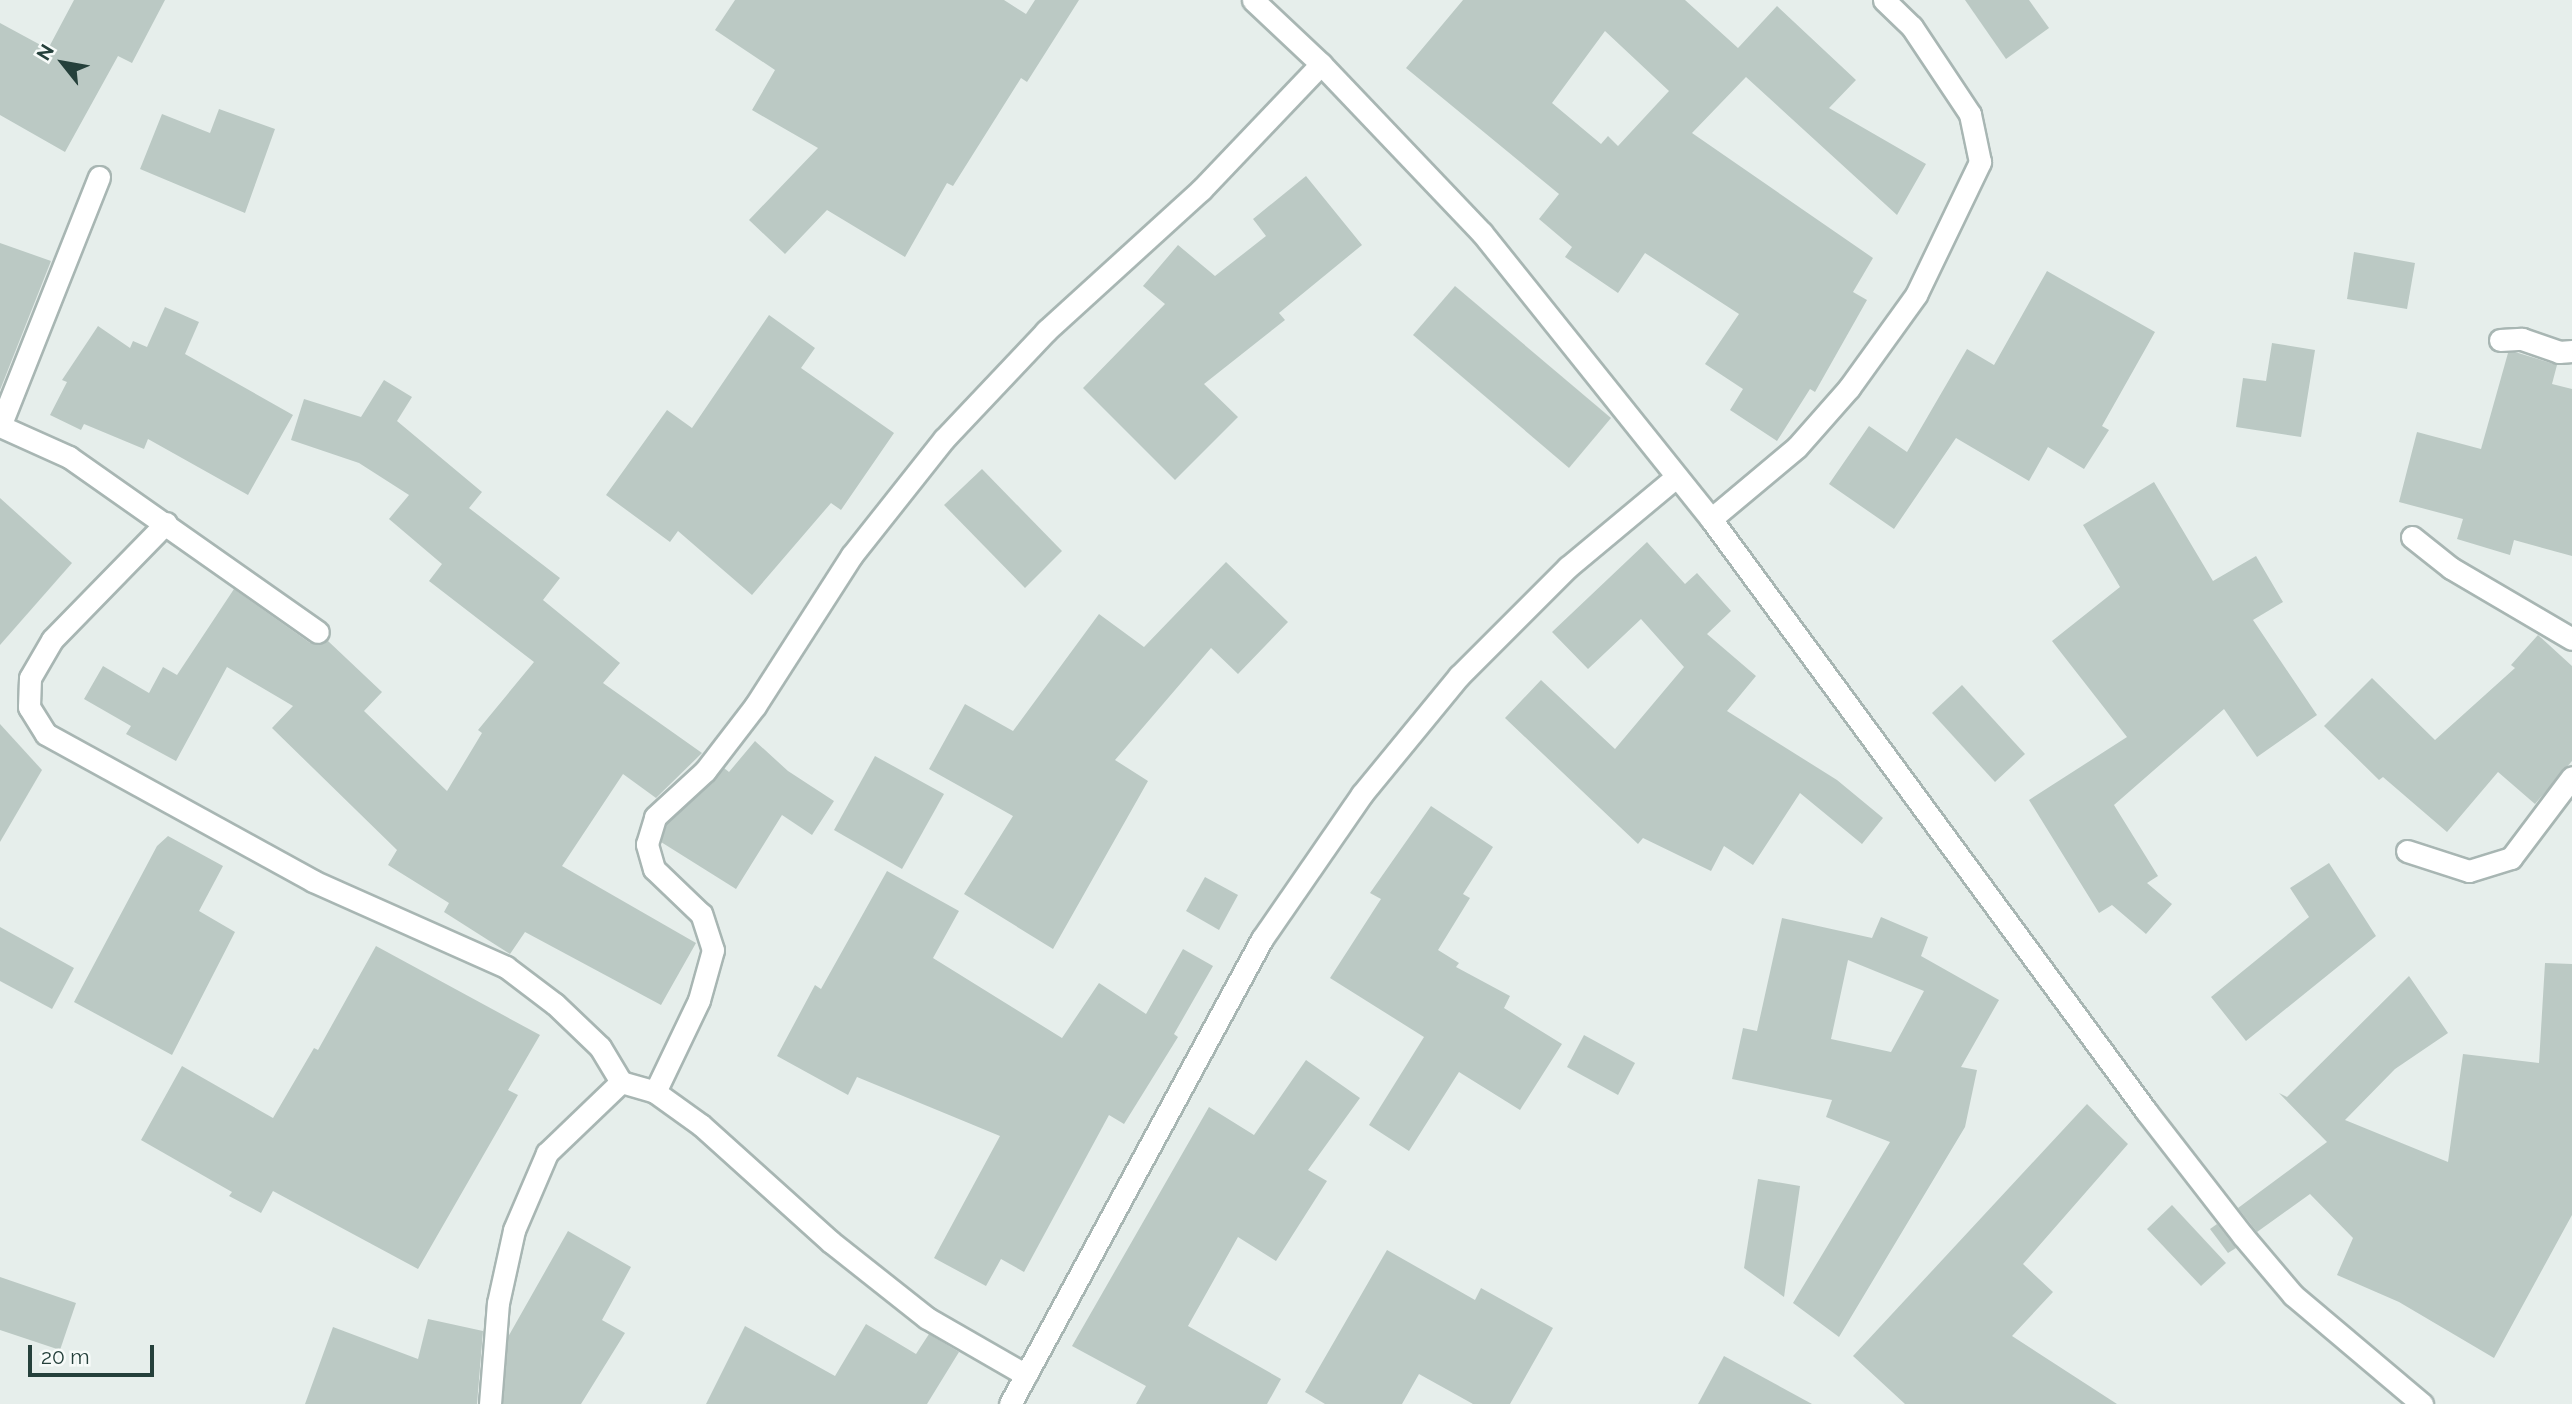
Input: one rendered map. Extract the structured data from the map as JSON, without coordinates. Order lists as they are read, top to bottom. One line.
{"scale_bar":"20 m","north":"top left"}
